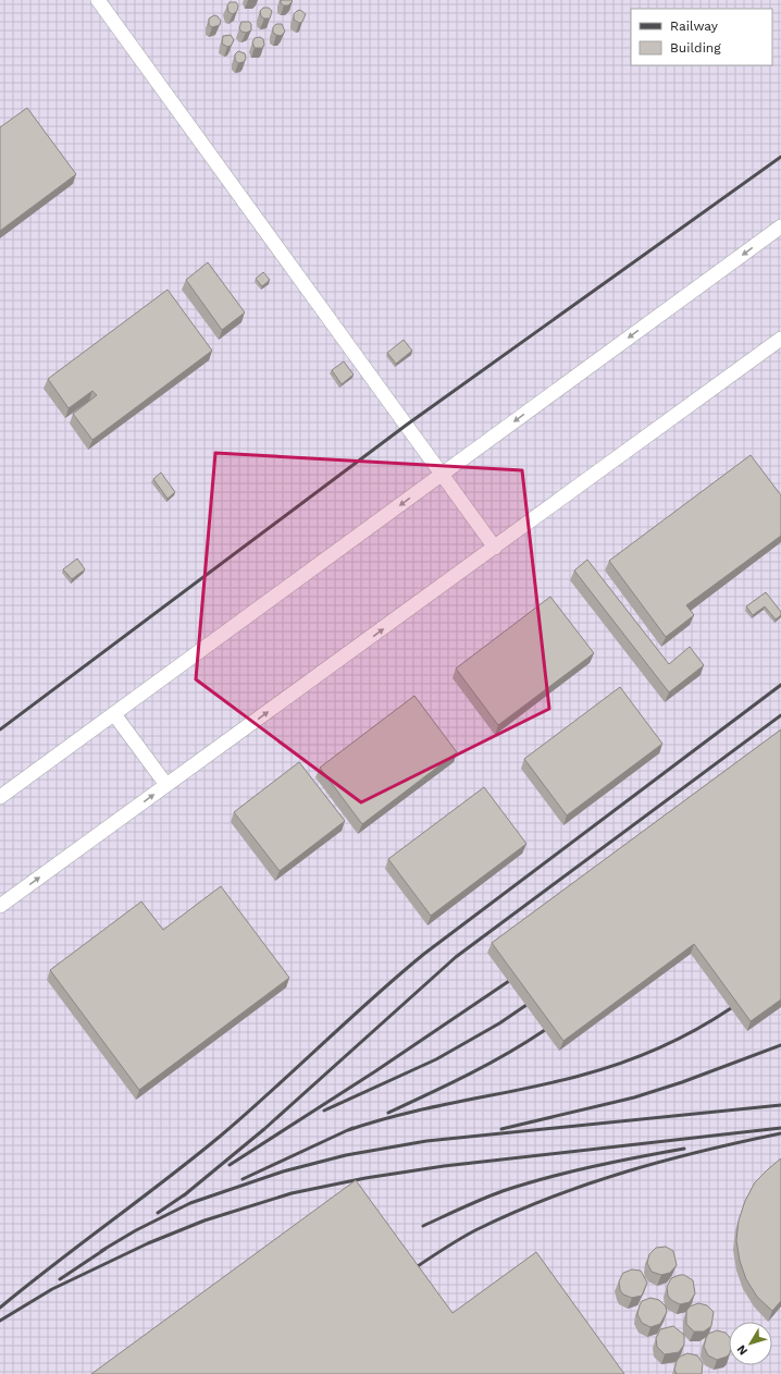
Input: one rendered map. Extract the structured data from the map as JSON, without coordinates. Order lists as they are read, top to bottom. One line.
{"legend":["Railway","Building"],"north":"bottom left"}
